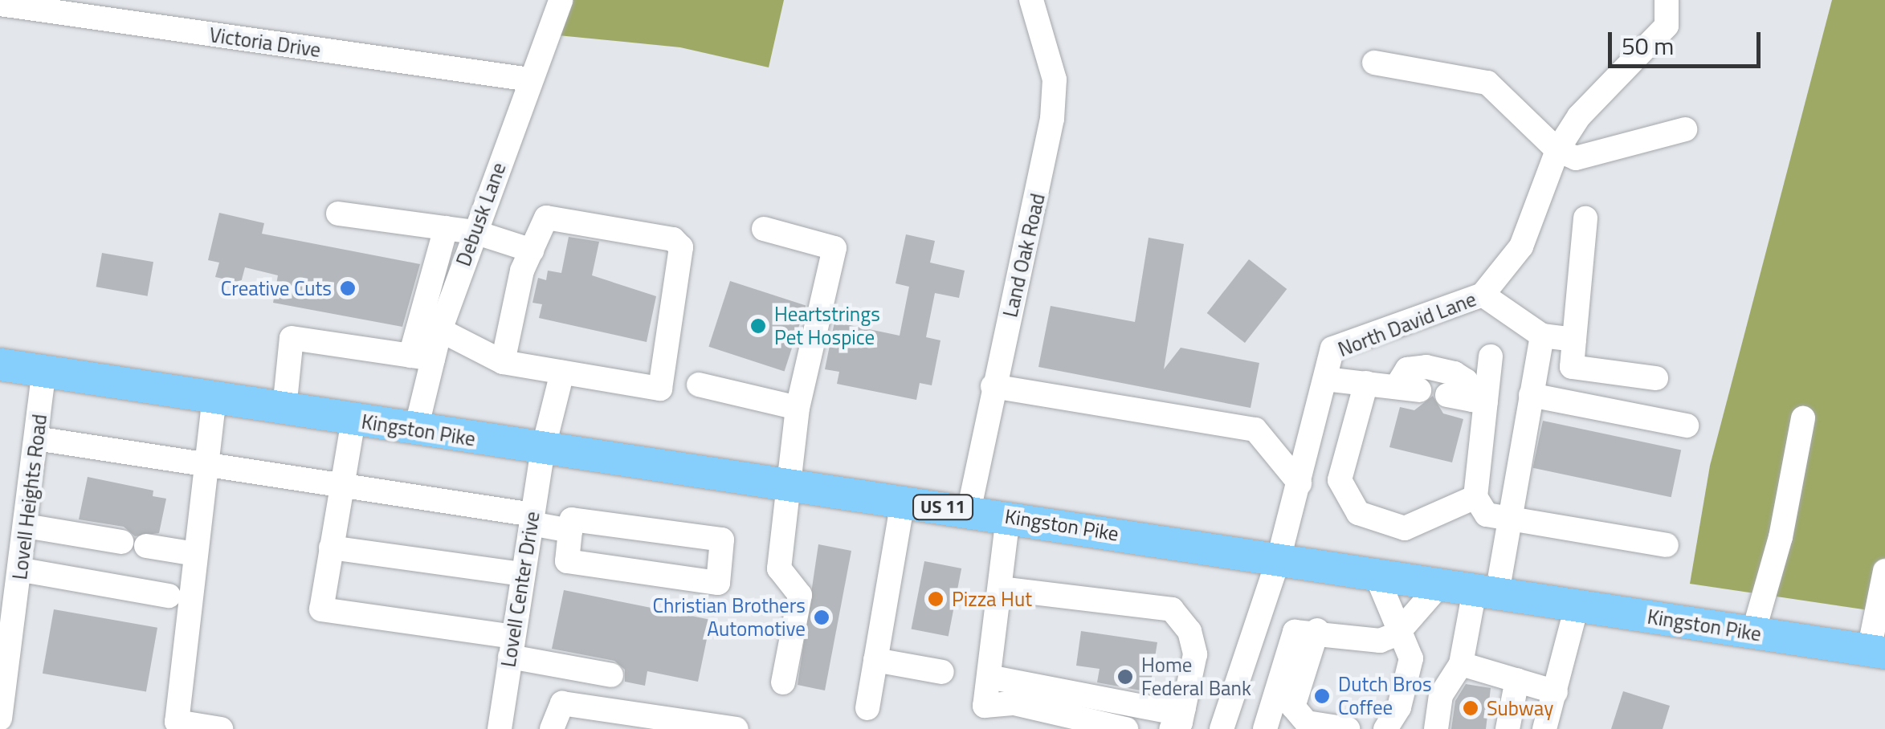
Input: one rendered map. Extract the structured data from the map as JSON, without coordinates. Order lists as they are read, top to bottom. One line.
{"streets":{"main road":["Kingston Pike","US 11"],"street":["Victoria Drive","Debusk Lane","Land Oak Road","North David Lane","Lovell Heights Road","Lovell Center Drive"]},"crossings":[["Victoria Drive","Debusk Lane"],["Debusk Lane","Kingston Pike"],["Land Oak Road","Kingston Pike"],["North David Lane","Kingston Pike"],["Kingston Pike","Lovell Heights Road"],["Kingston Pike","Lovell Center Drive"]],"places":["Creative Cuts","Heartstrings Pet Hospice","Pizza Hut","Christian Brothers Automotive","Home Federal Bank","Dutch Bros Coffee","Subway"],"scale_bar":"50 m"}
